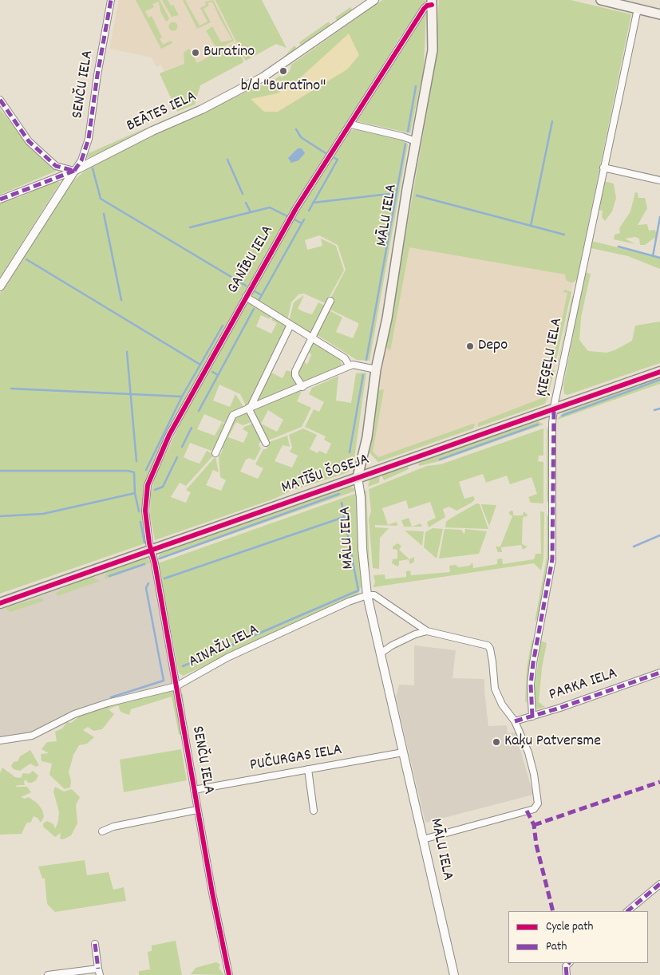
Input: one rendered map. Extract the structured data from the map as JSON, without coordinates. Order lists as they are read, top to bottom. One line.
{"streets":{"main road":["MĀLU IELA","MATĪŠU ŠOSEJA"],"street":["SENČU IELA","BEĀTES IELA","GANĪBU IELA","ĶIEĢEĻU IELA","AINAŽU IELA","PARKA IELA","PUČURGAS IELA"]},"crossings":[["SENČU IELA","BEĀTES IELA"],["SENČU IELA","GANĪBU IELA"],["SENČU IELA","MATĪŠU ŠOSEJA"],["SENČU IELA","AINAŽU IELA"],["SENČU IELA","PUČURGAS IELA"],["MĀLU IELA","GANĪBU IELA"],["MĀLU IELA","MATĪŠU ŠOSEJA"],["MĀLU IELA","AINAŽU IELA"],["MĀLU IELA","PUČURGAS IELA"],["GANĪBU IELA","MATĪŠU ŠOSEJA"],["ĶIEĢEĻU IELA","MATĪŠU ŠOSEJA"],["ĶIEĢEĻU IELA","PARKA IELA"]],"places":["Buratino","b/d \"Buratīno\"","Depo","Kaķu Patversme"],"legend":["Cycle path","Path"]}
